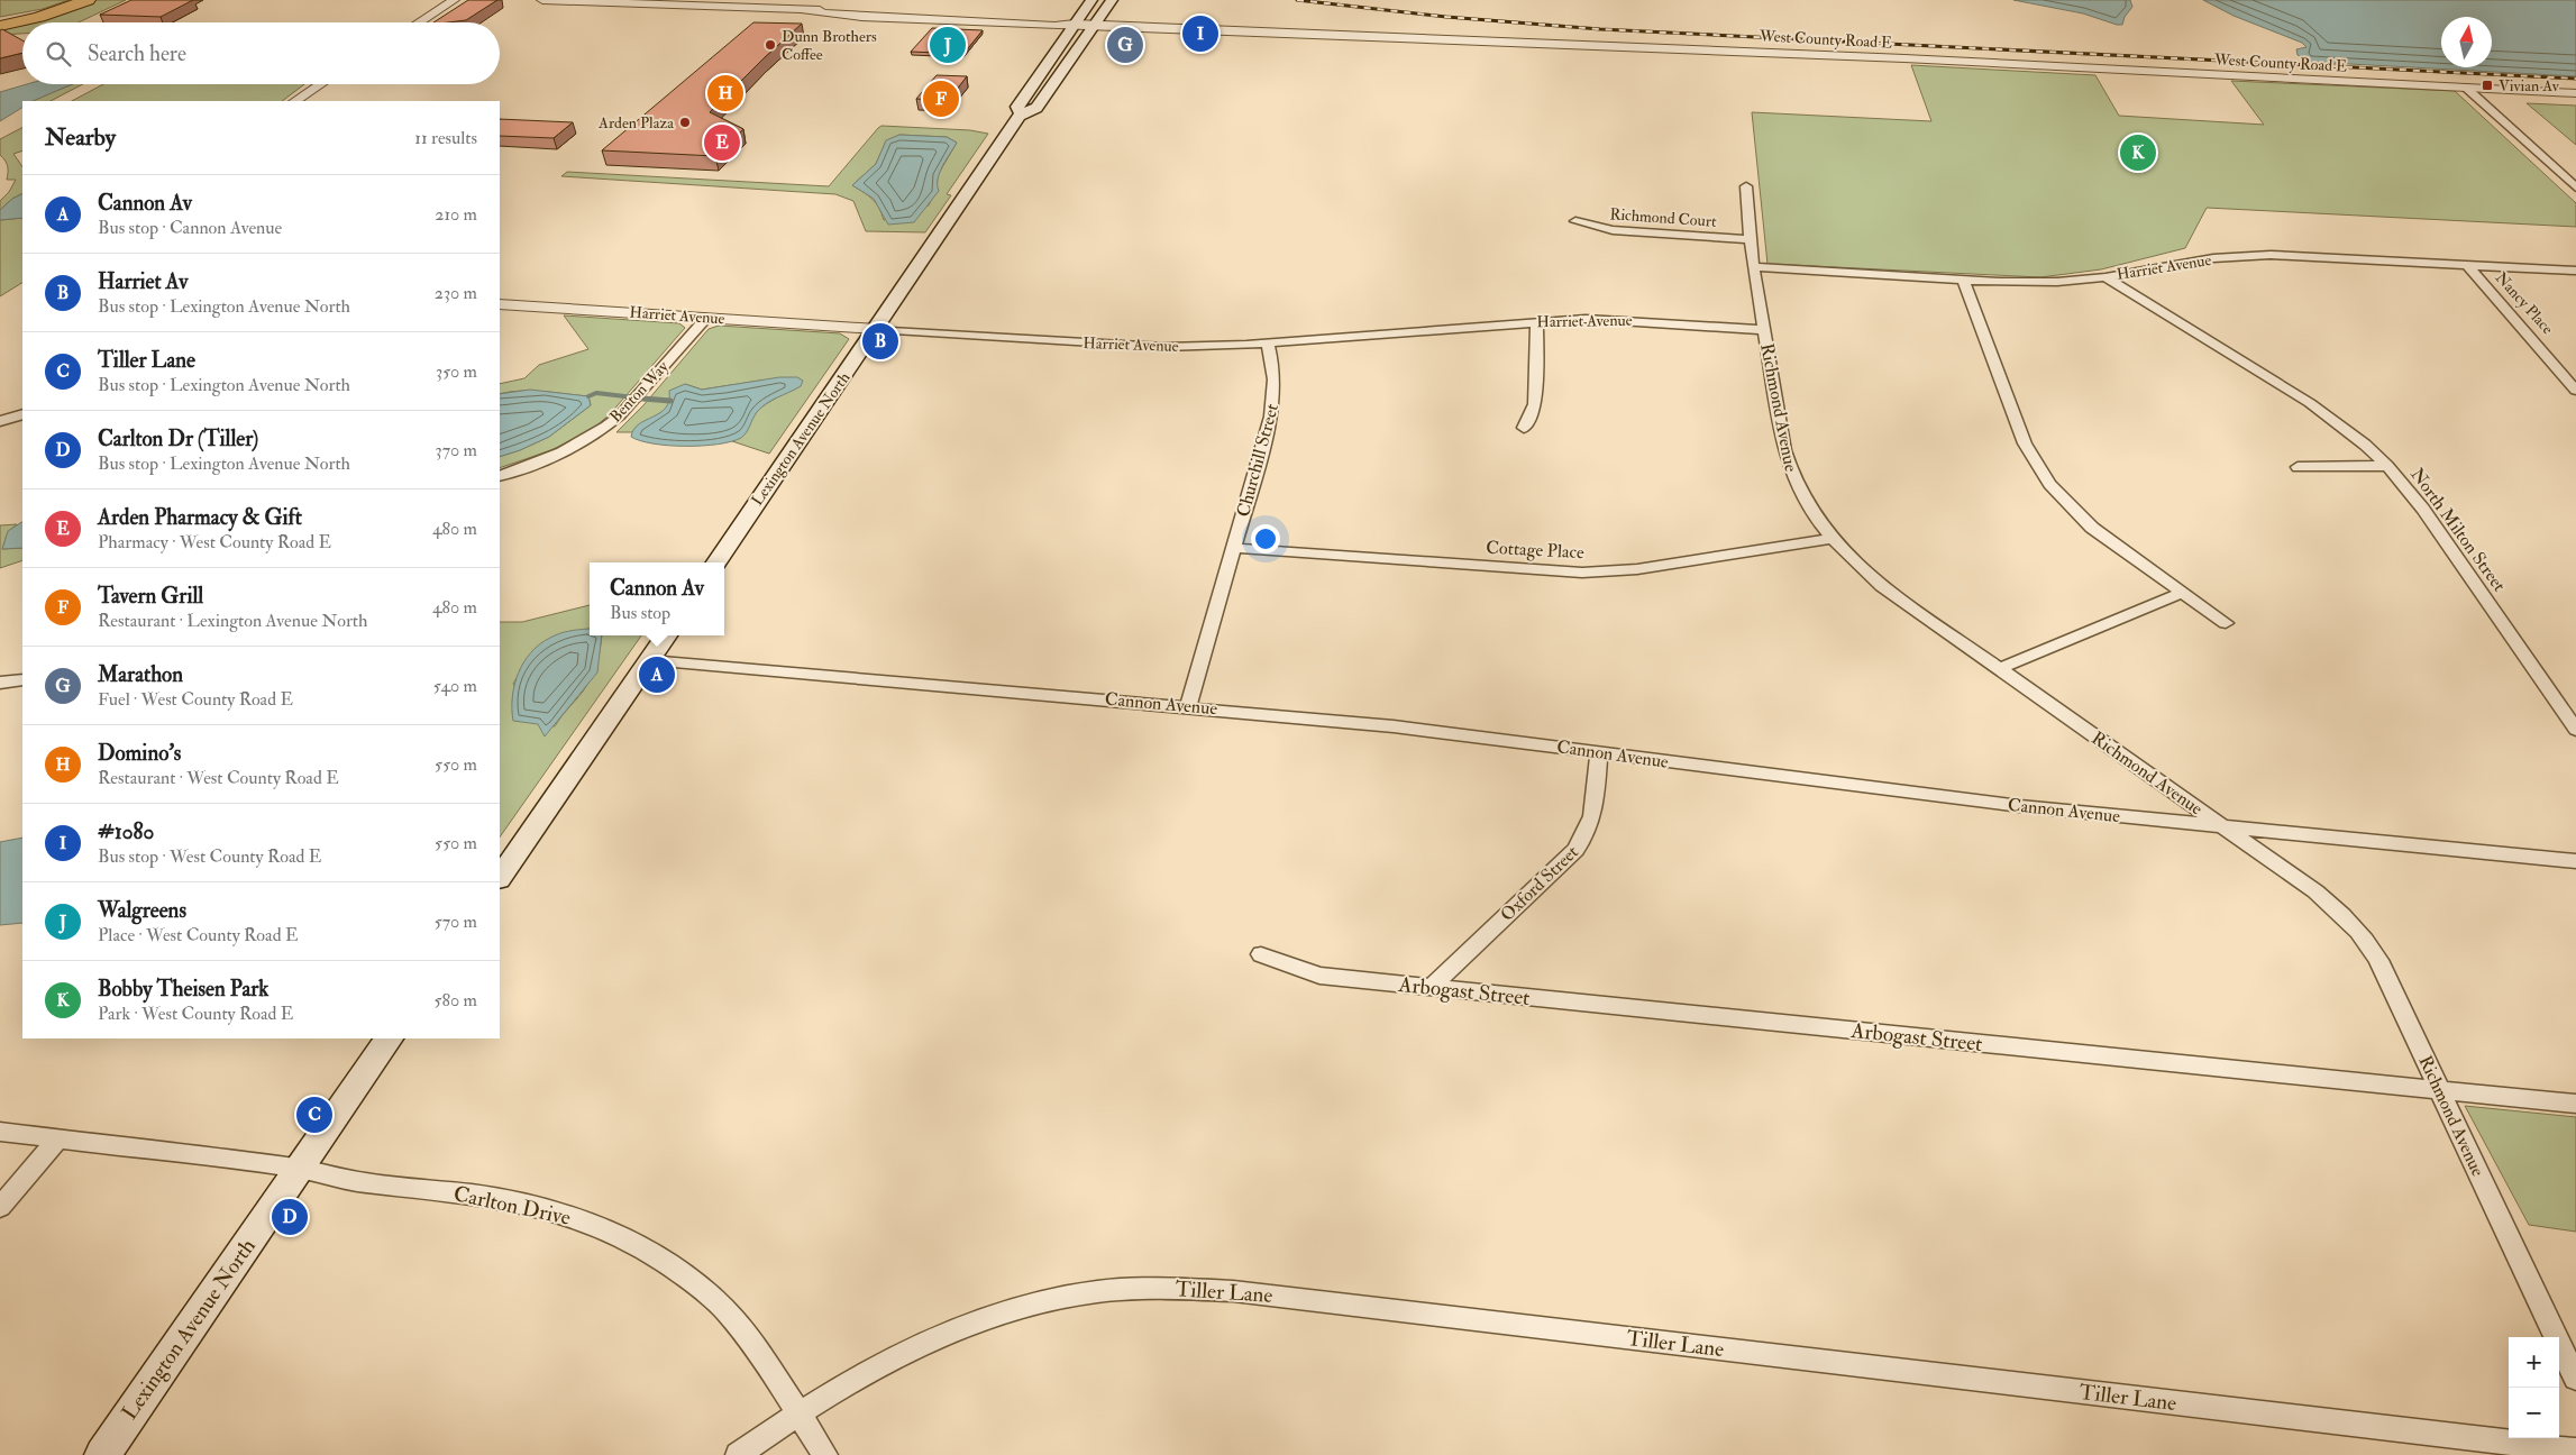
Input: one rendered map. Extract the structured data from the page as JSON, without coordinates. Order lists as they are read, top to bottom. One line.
{"streets":{"main road":["Lexington Avenue North"],"street":["West County Road E","Richmond Court","Harriet Avenue","Nancy Place","Benton Way","Richmond Avenue","Churchill Street","North Milton Street","Cottage Place","Cannon Avenue","Oxford Street","Arbogast Street","Carlton Drive","Tiller Lane"]},"crossings":[["West County Road E","Lexington Avenue North"],["Richmond Court","Richmond Avenue"],["Harriet Avenue","Nancy Place"],["Harriet Avenue","Benton Way"],["Harriet Avenue","Richmond Avenue"],["Harriet Avenue","Lexington Avenue North"],["Harriet Avenue","Churchill Street"],["Harriet Avenue","North Milton Street"],["Richmond Avenue","Cottage Place"],["Richmond Avenue","Cannon Avenue"],["Richmond Avenue","Arbogast Street"],["Lexington Avenue North","Carlton Drive"],["Churchill Street","Cottage Place"],["Churchill Street","Cannon Avenue"],["Cannon Avenue","Oxford Street"],["Oxford Street","Arbogast Street"],["Carlton Drive","Tiller Lane"]],"places":{"other":["Dunn Brothers Coffee","Arden Plaza"],"transit":["Vivian Av"]},"north":"top","page":{"pins":["I","G","J","H","F","E","K","B","A","C","D"],"search":"Search here","heading":["Nearby","11 results"],"list":[{"mark":"A","name":"Cannon Av","note":"Bus stop · Cannon Avenue","value":"210 m"},{"mark":"B","name":"Harriet Av","note":"Bus stop · Lexington Avenue North","value":"230 m"},{"mark":"C","name":"Tiller Lane","note":"Bus stop · Lexington Avenue North","value":"350 m"},{"mark":"D","name":"Carlton Dr (Tiller)","note":"Bus stop · Lexington Avenue North","value":"370 m"},{"mark":"E","name":"Arden Pharmacy & Gift","note":"Pharmacy · West County Road E","value":"480 m"},{"mark":"F","name":"Tavern Grill","note":"Restaurant · Lexington Avenue North","value":"480 m"},{"mark":"G","name":"Marathon","note":"Fuel · West County Road E","value":"540 m"},{"mark":"H","name":"Domino's","note":"Restaurant · West County Road E","value":"550 m"},{"mark":"I","name":"#1080","note":"Bus stop · West County Road E","value":"550 m"},{"mark":"J","name":"Walgreens","note":"Place · West County Road E","value":"570 m"},{"mark":"K","name":"Bobby Theisen Park","note":"Park · West County Road E","value":"580 m"}],"popup":["Cannon Av","Bus stop"],"map_buttons":["+","−"]}}
